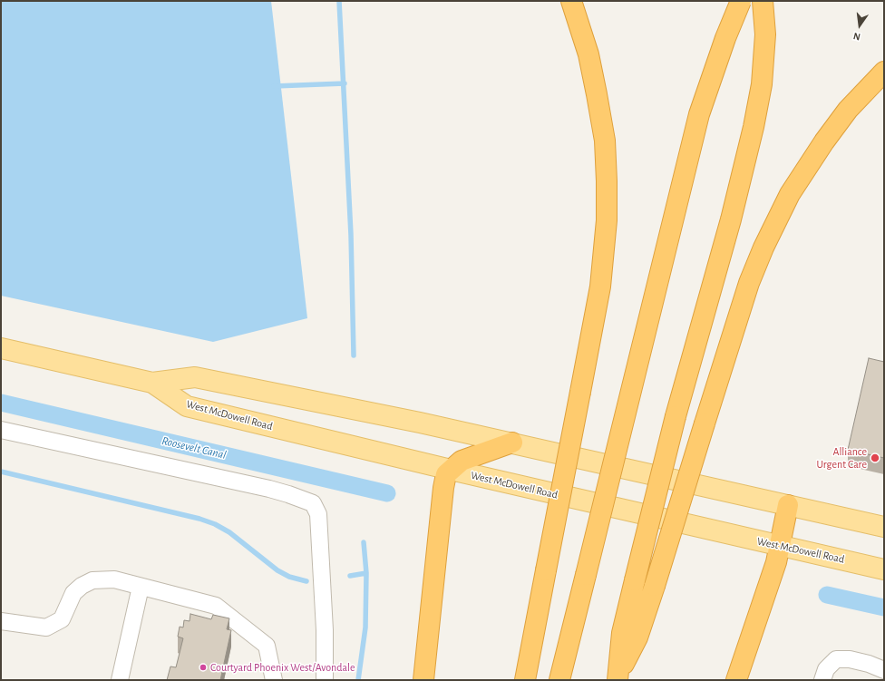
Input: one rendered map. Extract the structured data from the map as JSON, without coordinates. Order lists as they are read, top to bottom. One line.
{"streets":{"main road":["West McDowell Road"]},"water":["Roosevelt Canal"],"places":["Alliance Urgent Care","Courtyard Phoenix West/Avondale"],"north":"bottom"}
